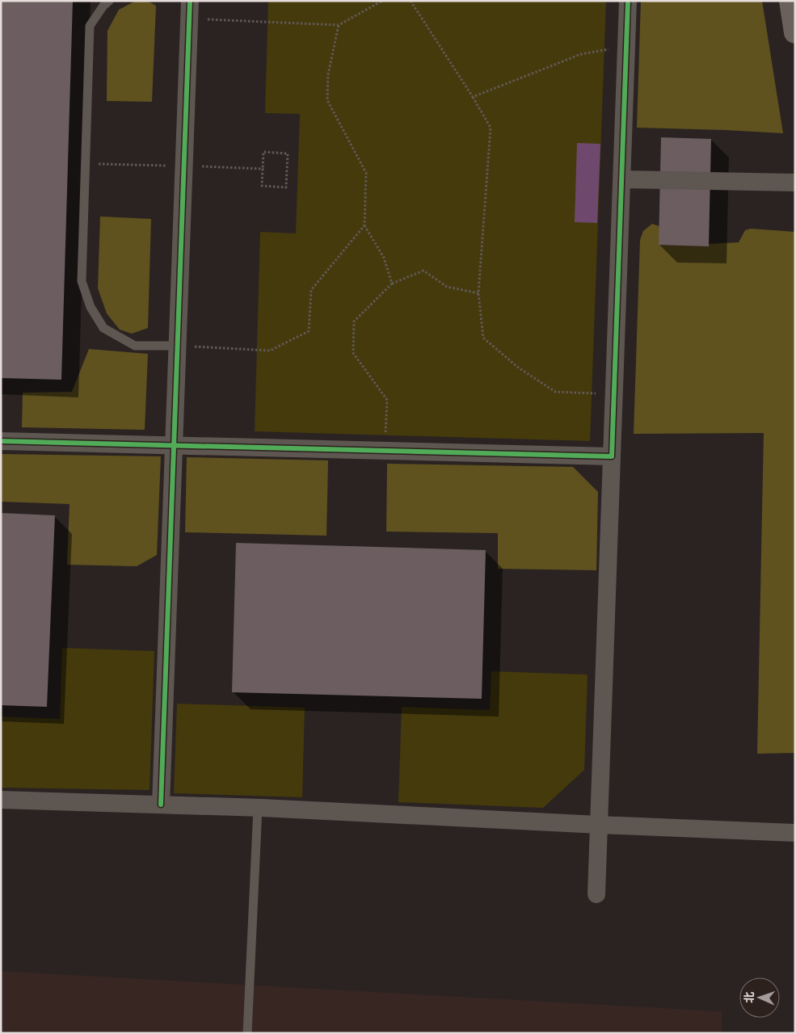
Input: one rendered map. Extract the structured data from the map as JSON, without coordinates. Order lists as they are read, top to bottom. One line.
{"north":"left"}
